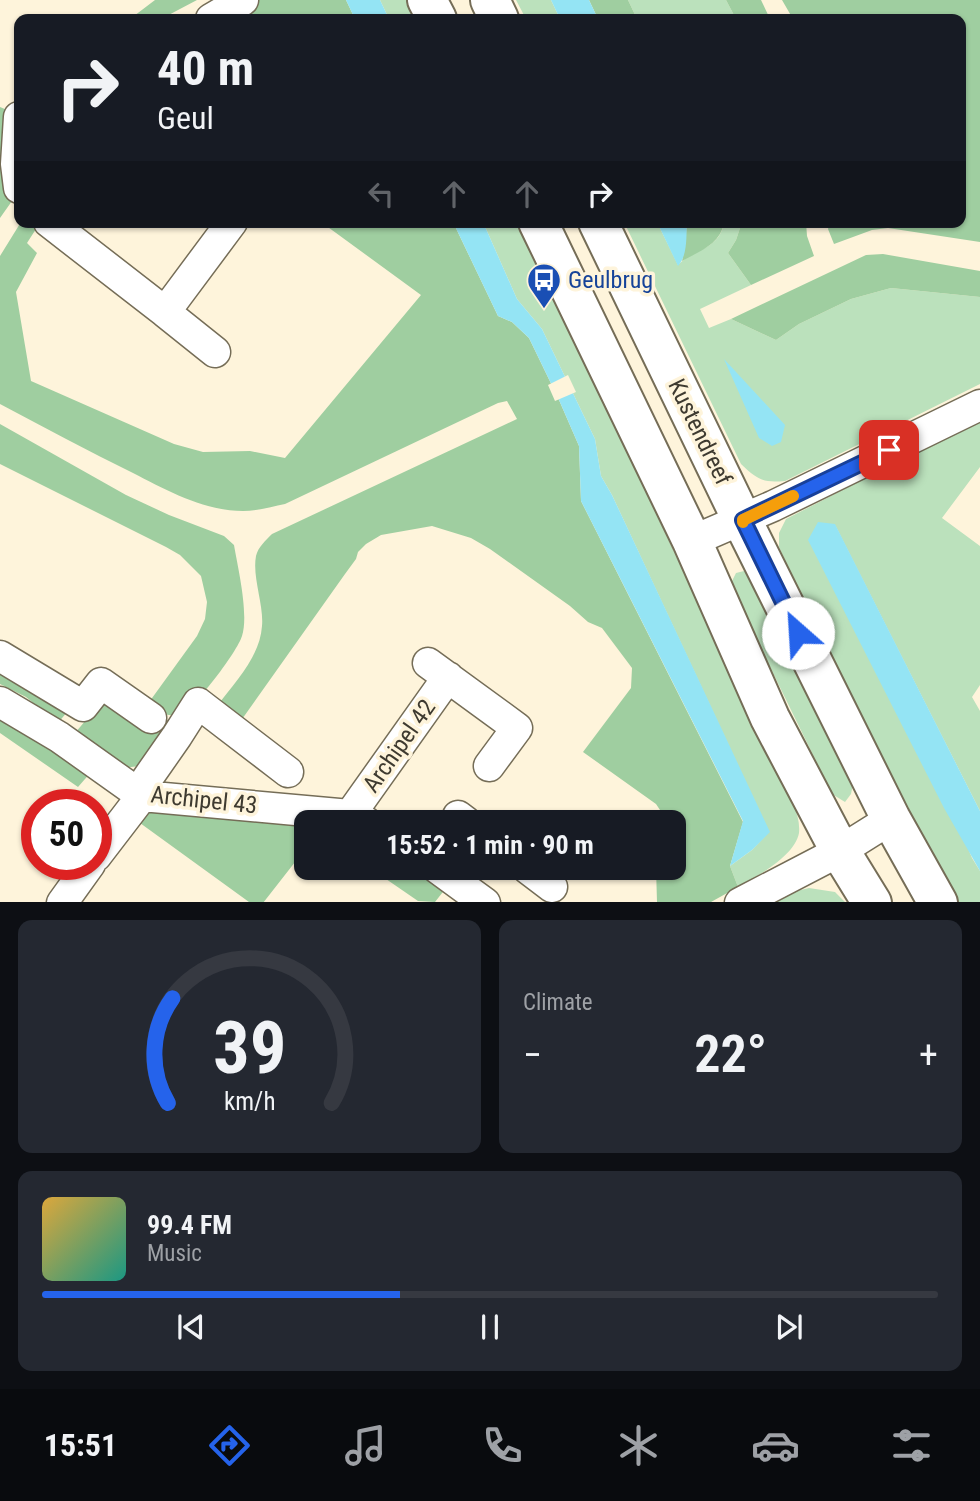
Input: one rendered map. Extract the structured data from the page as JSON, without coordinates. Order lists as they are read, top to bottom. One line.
{"streets":{"main road":["Kustendreef"],"street":["Archipel 42","Archipel 43"]},"places":{"bus stop":["Geulbrug"]},"page":{"turn":["40 m","Geul"],"limit":"50","trip":"15:52 · 1 min · 90 m","tile":"Climate","heat":["−","22°","+"],"song":["99.4 FM","Music"],"tabs":"15:51","gauge":["39","km/h"]}}
